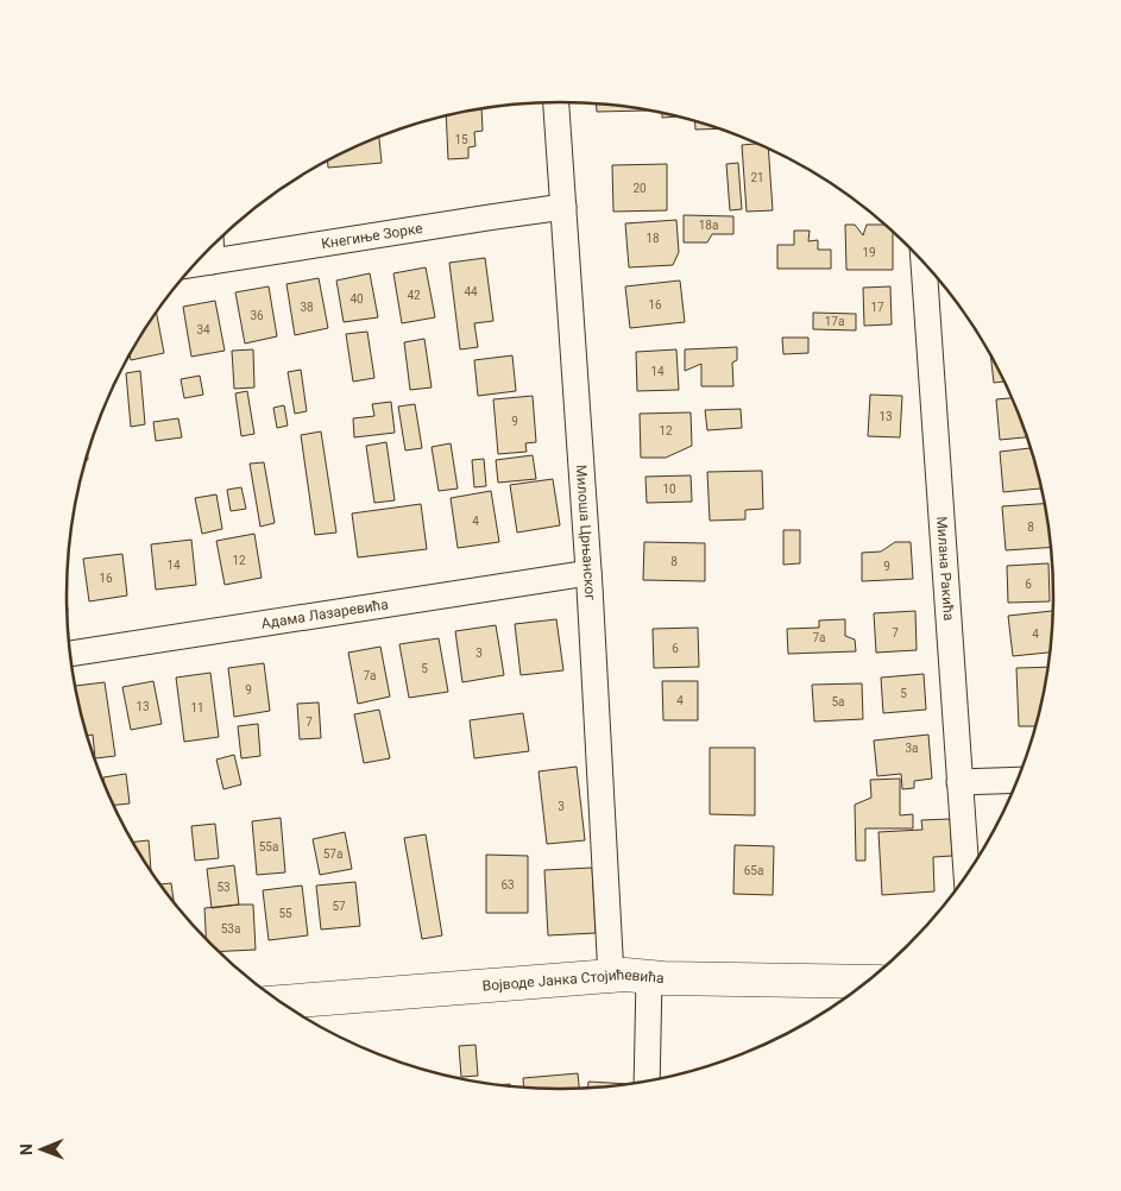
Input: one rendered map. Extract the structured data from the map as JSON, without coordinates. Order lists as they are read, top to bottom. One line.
{"streets":{"street":["Кнегиње Зорке","Милоша Црњанског","Милана Ракића","Адама Лазаревића","Војводе Јанка Стојићевића"]},"crossings":[["Кнегиње Зорке","Милоша Црњанског"],["Милоша Црњанског","Адама Лазаревића"],["Милоша Црњанског","Војводе Јанка Стојићевића"]],"house_numbers":["15","21","20","18a","18","19","44","42","40","16","38","17","36","17a","34","14","13","9","12","10","4","8","12","8","14","9","16","6","7","4","7a","6","3","5","7a","9","5","4","5a","13","11","7","3a","3","55a","57a","65a","63","53","57","55","53a"],"north":"left"}
